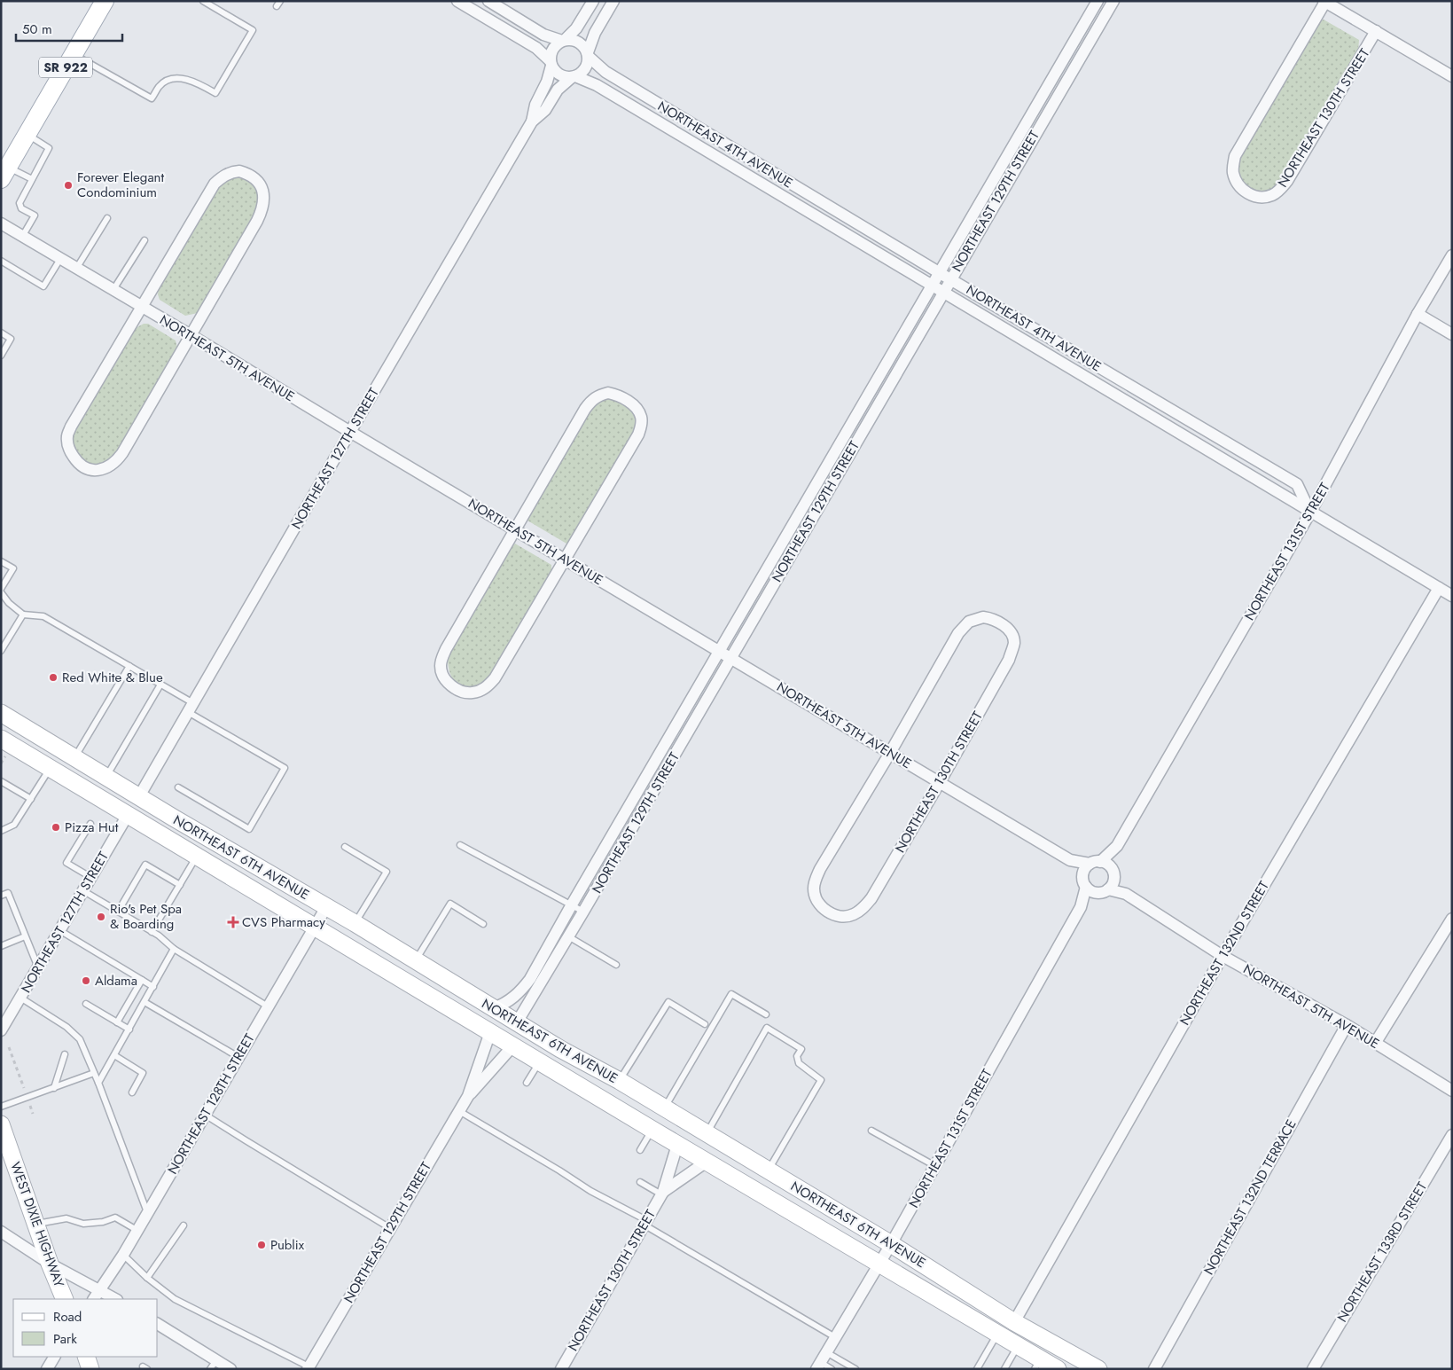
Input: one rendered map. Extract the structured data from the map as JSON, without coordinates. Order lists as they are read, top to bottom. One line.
{"streets":{"main road":["SR 922","NORTHEAST 6TH AVENUE","WEST DIXIE HIGHWAY"],"street":["NORTHEAST 130TH STREET","NORTHEAST 4TH AVENUE","NORTHEAST 129TH STREET","NORTHEAST 5TH AVENUE","NORTHEAST 127TH STREET","NORTHEAST 131ST STREET","NORTHEAST 132ND STREET","NORTHEAST 128TH STREET","NORTHEAST 132ND TERRACE","NORTHEAST 133RD STREET"]},"crossings":[["NORTHEAST 130TH STREET","NORTHEAST 5TH AVENUE"],["NORTHEAST 130TH STREET","NORTHEAST 6TH AVENUE"],["NORTHEAST 4TH AVENUE","NORTHEAST 129TH STREET"],["NORTHEAST 4TH AVENUE","NORTHEAST 127TH STREET"],["NORTHEAST 4TH AVENUE","NORTHEAST 131ST STREET"],["NORTHEAST 4TH AVENUE","NORTHEAST 132ND STREET"],["NORTHEAST 129TH STREET","NORTHEAST 5TH AVENUE"],["NORTHEAST 129TH STREET","NORTHEAST 6TH AVENUE"],["NORTHEAST 5TH AVENUE","NORTHEAST 127TH STREET"],["NORTHEAST 5TH AVENUE","NORTHEAST 131ST STREET"],["NORTHEAST 5TH AVENUE","NORTHEAST 132ND STREET"],["NORTHEAST 5TH AVENUE","NORTHEAST 132ND TERRACE"],["NORTHEAST 127TH STREET","NORTHEAST 6TH AVENUE"],["NORTHEAST 131ST STREET","NORTHEAST 6TH AVENUE"],["NORTHEAST 6TH AVENUE","NORTHEAST 132ND STREET"],["NORTHEAST 6TH AVENUE","NORTHEAST 128TH STREET"]],"places":{"other":["Forever Elegant Condominium","Red White & Blue","Pizza Hut","Rio's Pet Spa & Boarding","Aldama","Publix"],"health":["CVS Pharmacy"]},"legend":["Road","Park"],"scale_bar":"50 m"}
